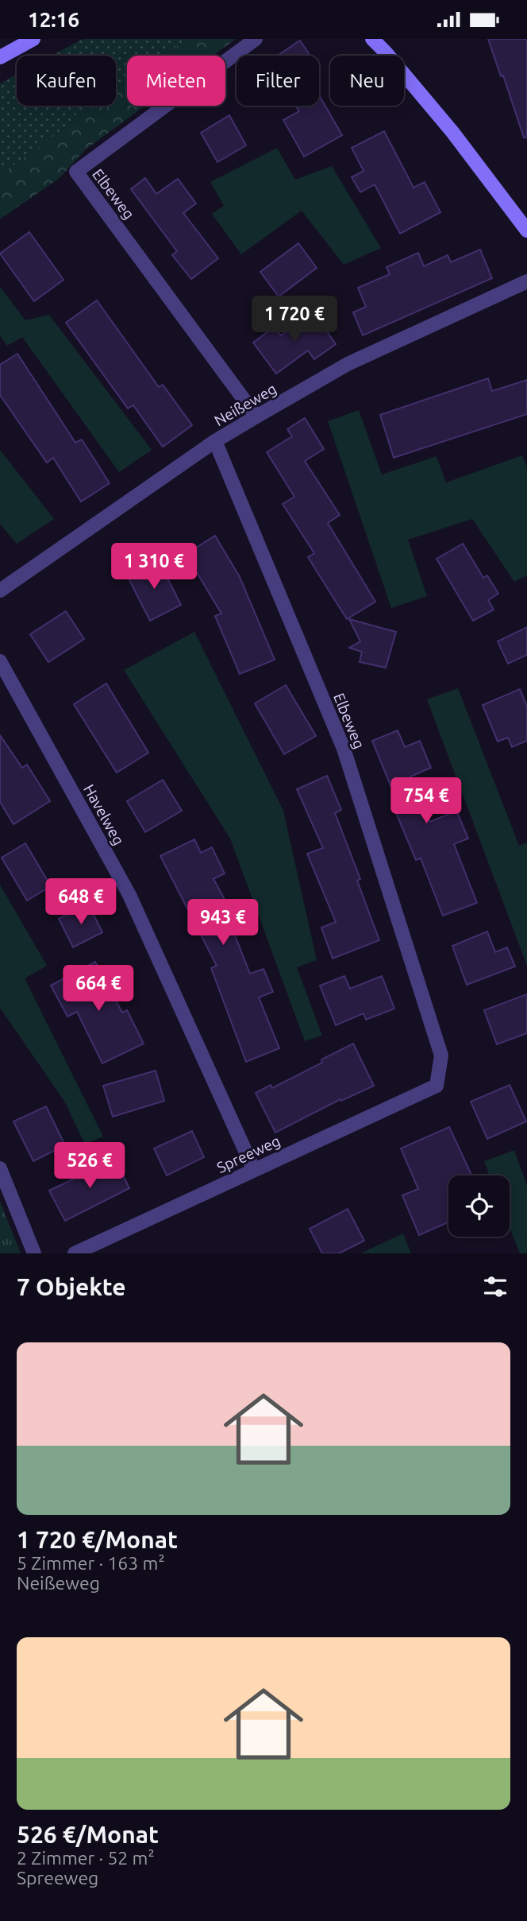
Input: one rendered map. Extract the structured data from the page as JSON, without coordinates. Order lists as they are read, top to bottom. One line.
{"streets":{"street":["Elbeweg","Neißeweg","Havelweg","Spreeweg"]},"crossings":[["Elbeweg","Neißeweg"],["Elbeweg","Spreeweg"],["Havelweg","Spreeweg"]],"page":{"status":"12:16","chip":["Kaufen","Mieten","Filter","Neu"],"price":["1 720 €","1 310 €","754 €","648 €","943 €","664 €","526 €"],"heading":"7 Objekte","list":[{"name":"1 720 €/Monat","note":"5 Zimmer · 163 m² · Neißeweg"},{"name":"526 €/Monat","note":"2 Zimmer · 52 m² · Spreeweg"}]}}
